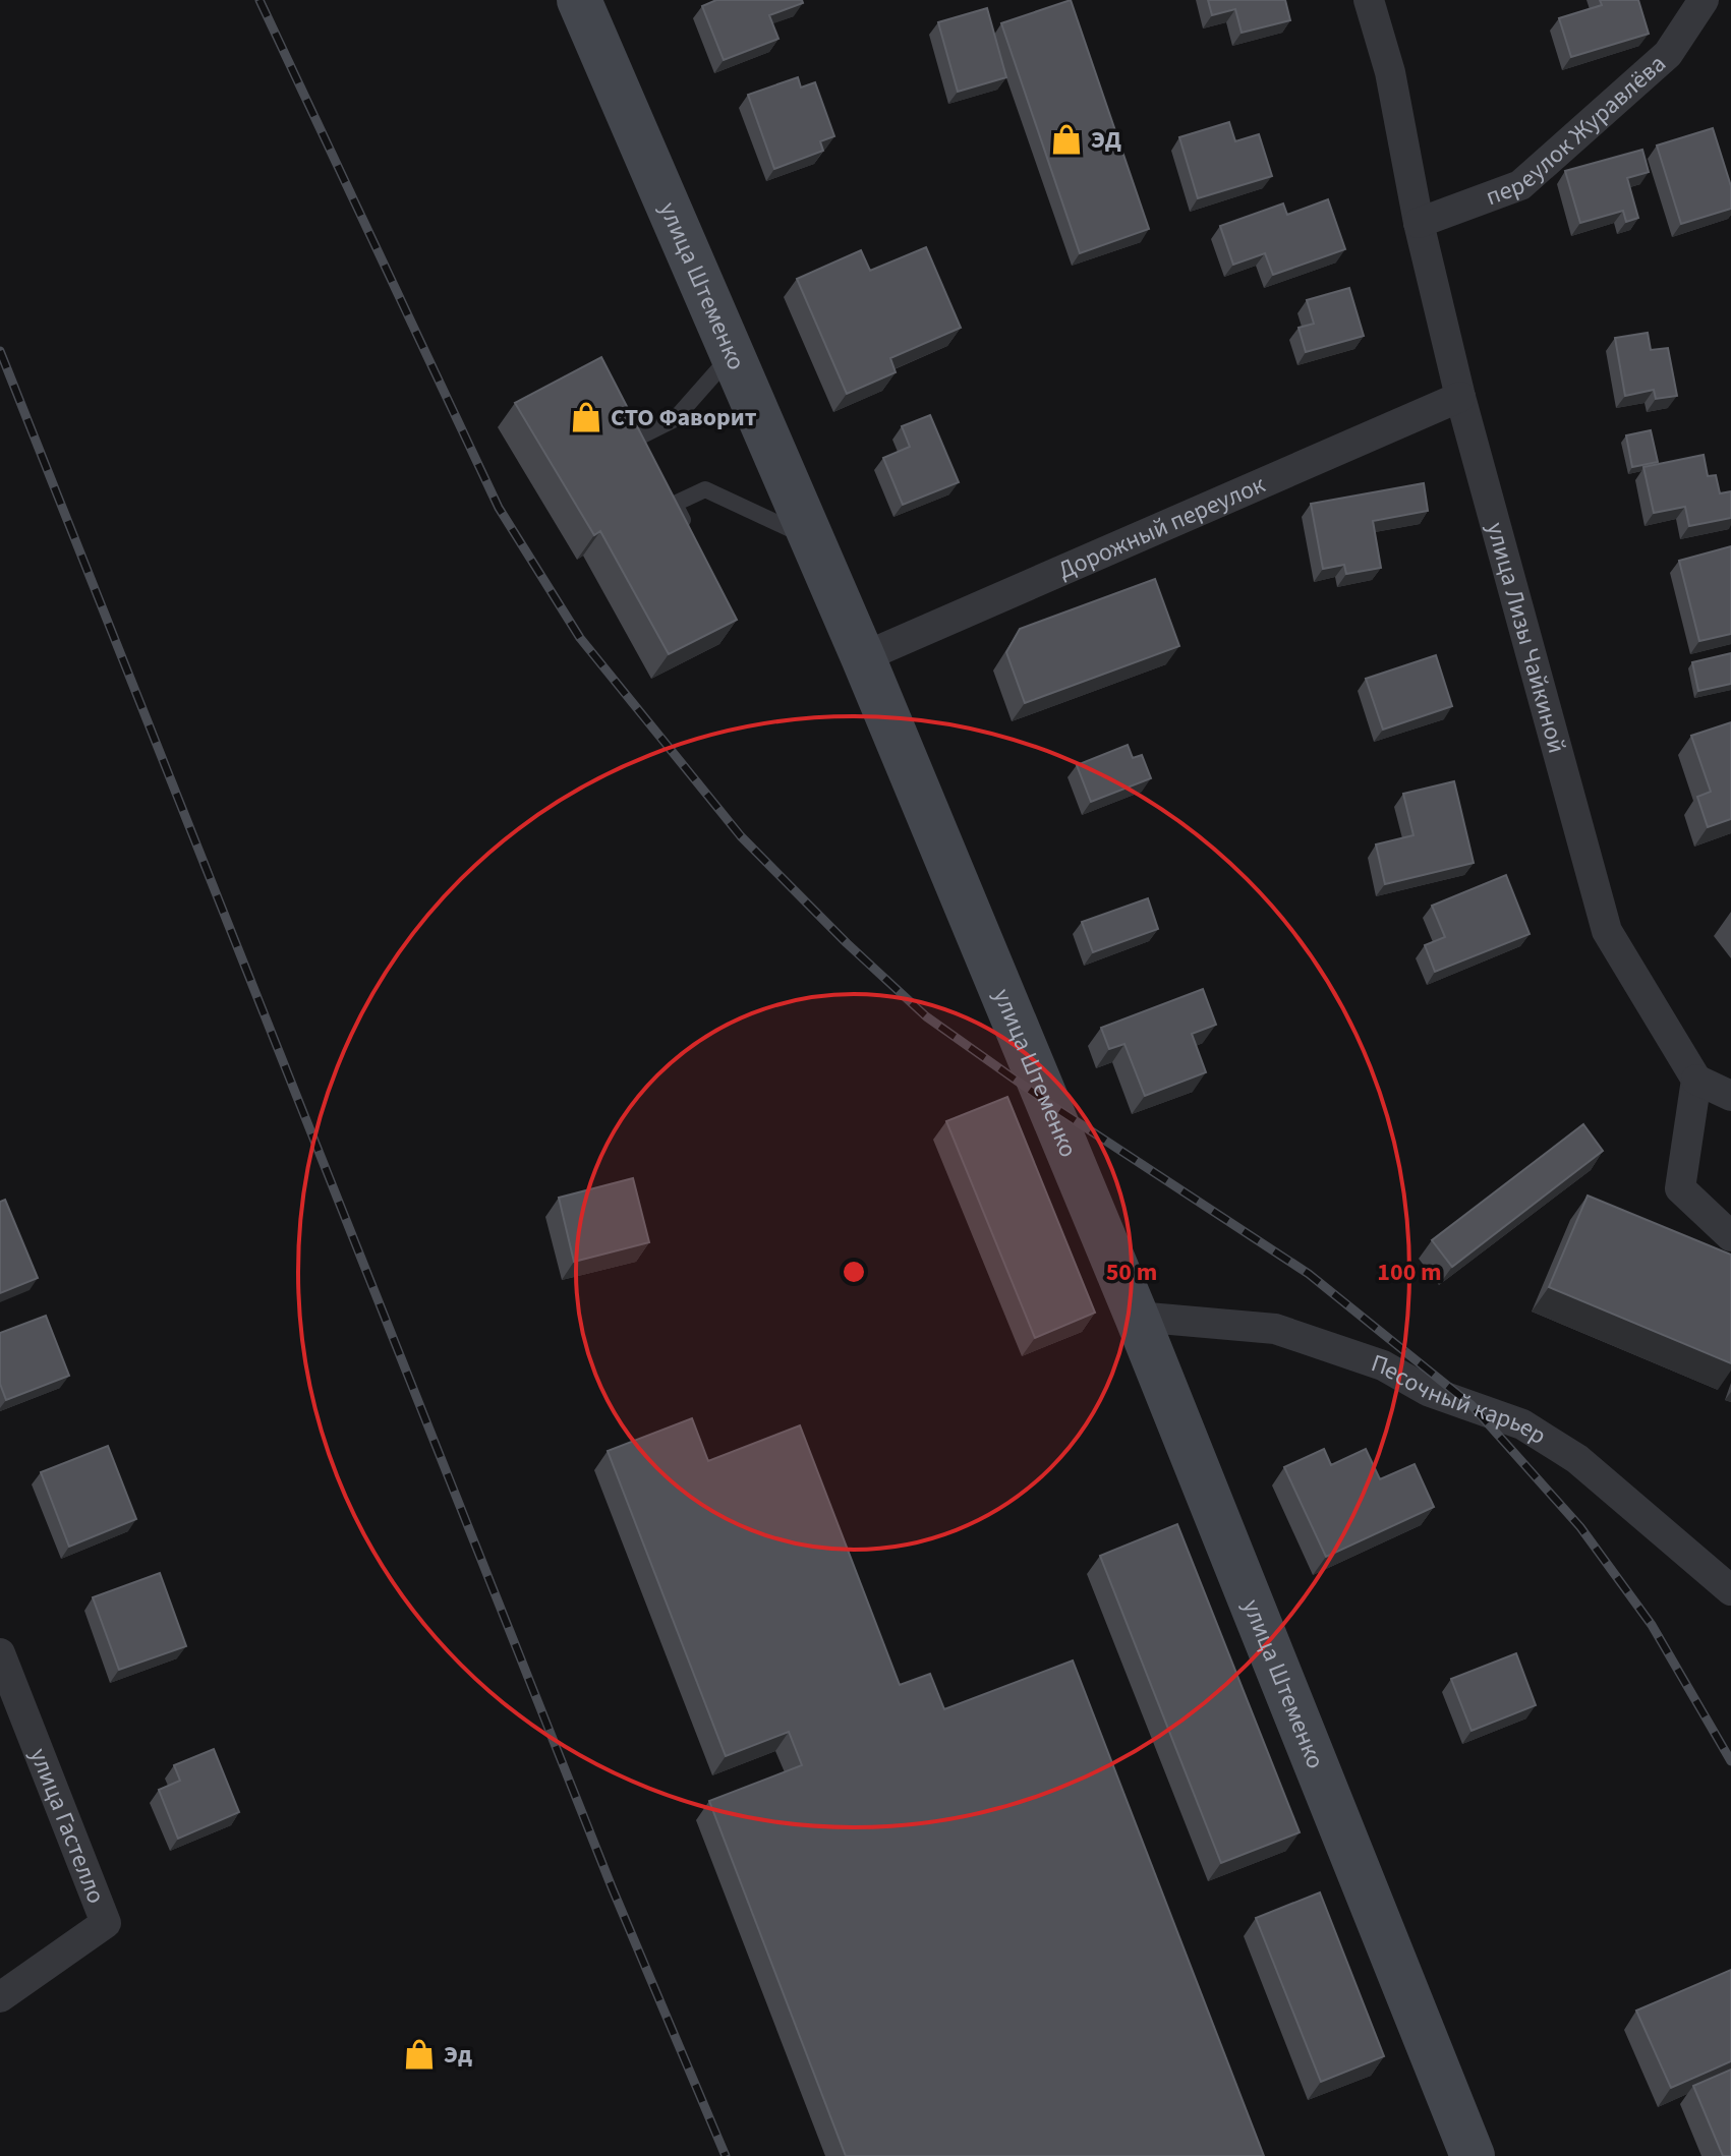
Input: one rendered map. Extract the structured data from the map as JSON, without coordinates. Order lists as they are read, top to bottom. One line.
{"streets":{"main road":["улица Штеменко"],"street":["переулок Журавлёва","Дорожный переулок","улица Лизы Чайкиной","Песочный карьер","улица Гастелло"]},"crossings":[["переулок Журавлёва","улица Лизы Чайкиной"],["улица Штеменко","Дорожный переулок"],["улица Штеменко","Песочный карьер"],["Дорожный переулок","улица Лизы Чайкиной"]],"places":{"shop":["ЭД","СТО Фаворит","Эд"]},"rings":["50 m","100 m"]}
